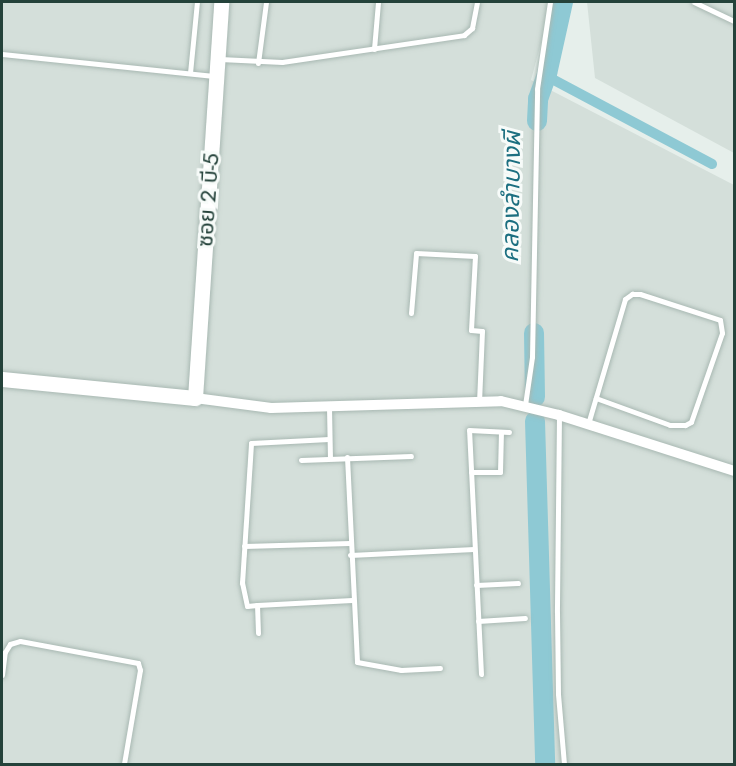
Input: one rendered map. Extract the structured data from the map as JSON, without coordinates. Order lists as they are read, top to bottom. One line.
{"streets":{"street":["ซอย 2 บี-5"]},"water":["คลองลำบางผี"]}
